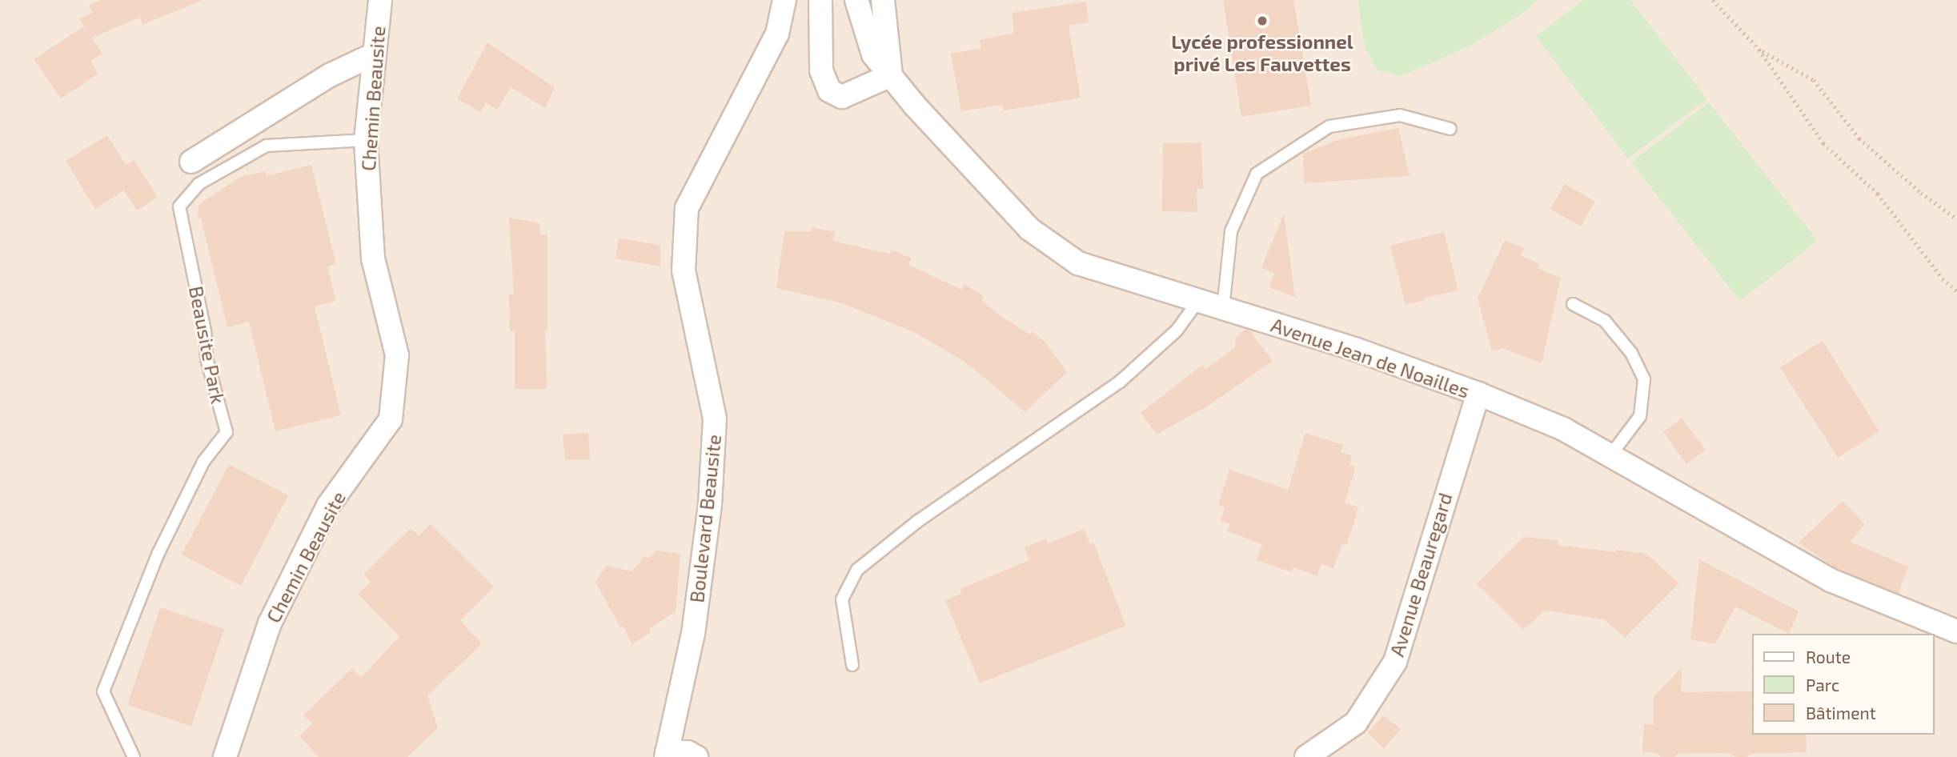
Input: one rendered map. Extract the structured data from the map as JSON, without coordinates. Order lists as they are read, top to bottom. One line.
{"streets":{"street":["Chemin Beausite","Avenue Jean de Noailles","Boulevard Beausite","Avenue Beauregard"],"lane":["Beausite Park"]},"crossings":[["Chemin Beausite","Beausite Park"],["Avenue Jean de Noailles","Avenue Beauregard"]],"places":["Lycée professionnel privé Les Fauvettes"],"legend":["Route","Parc","Bâtiment"]}
